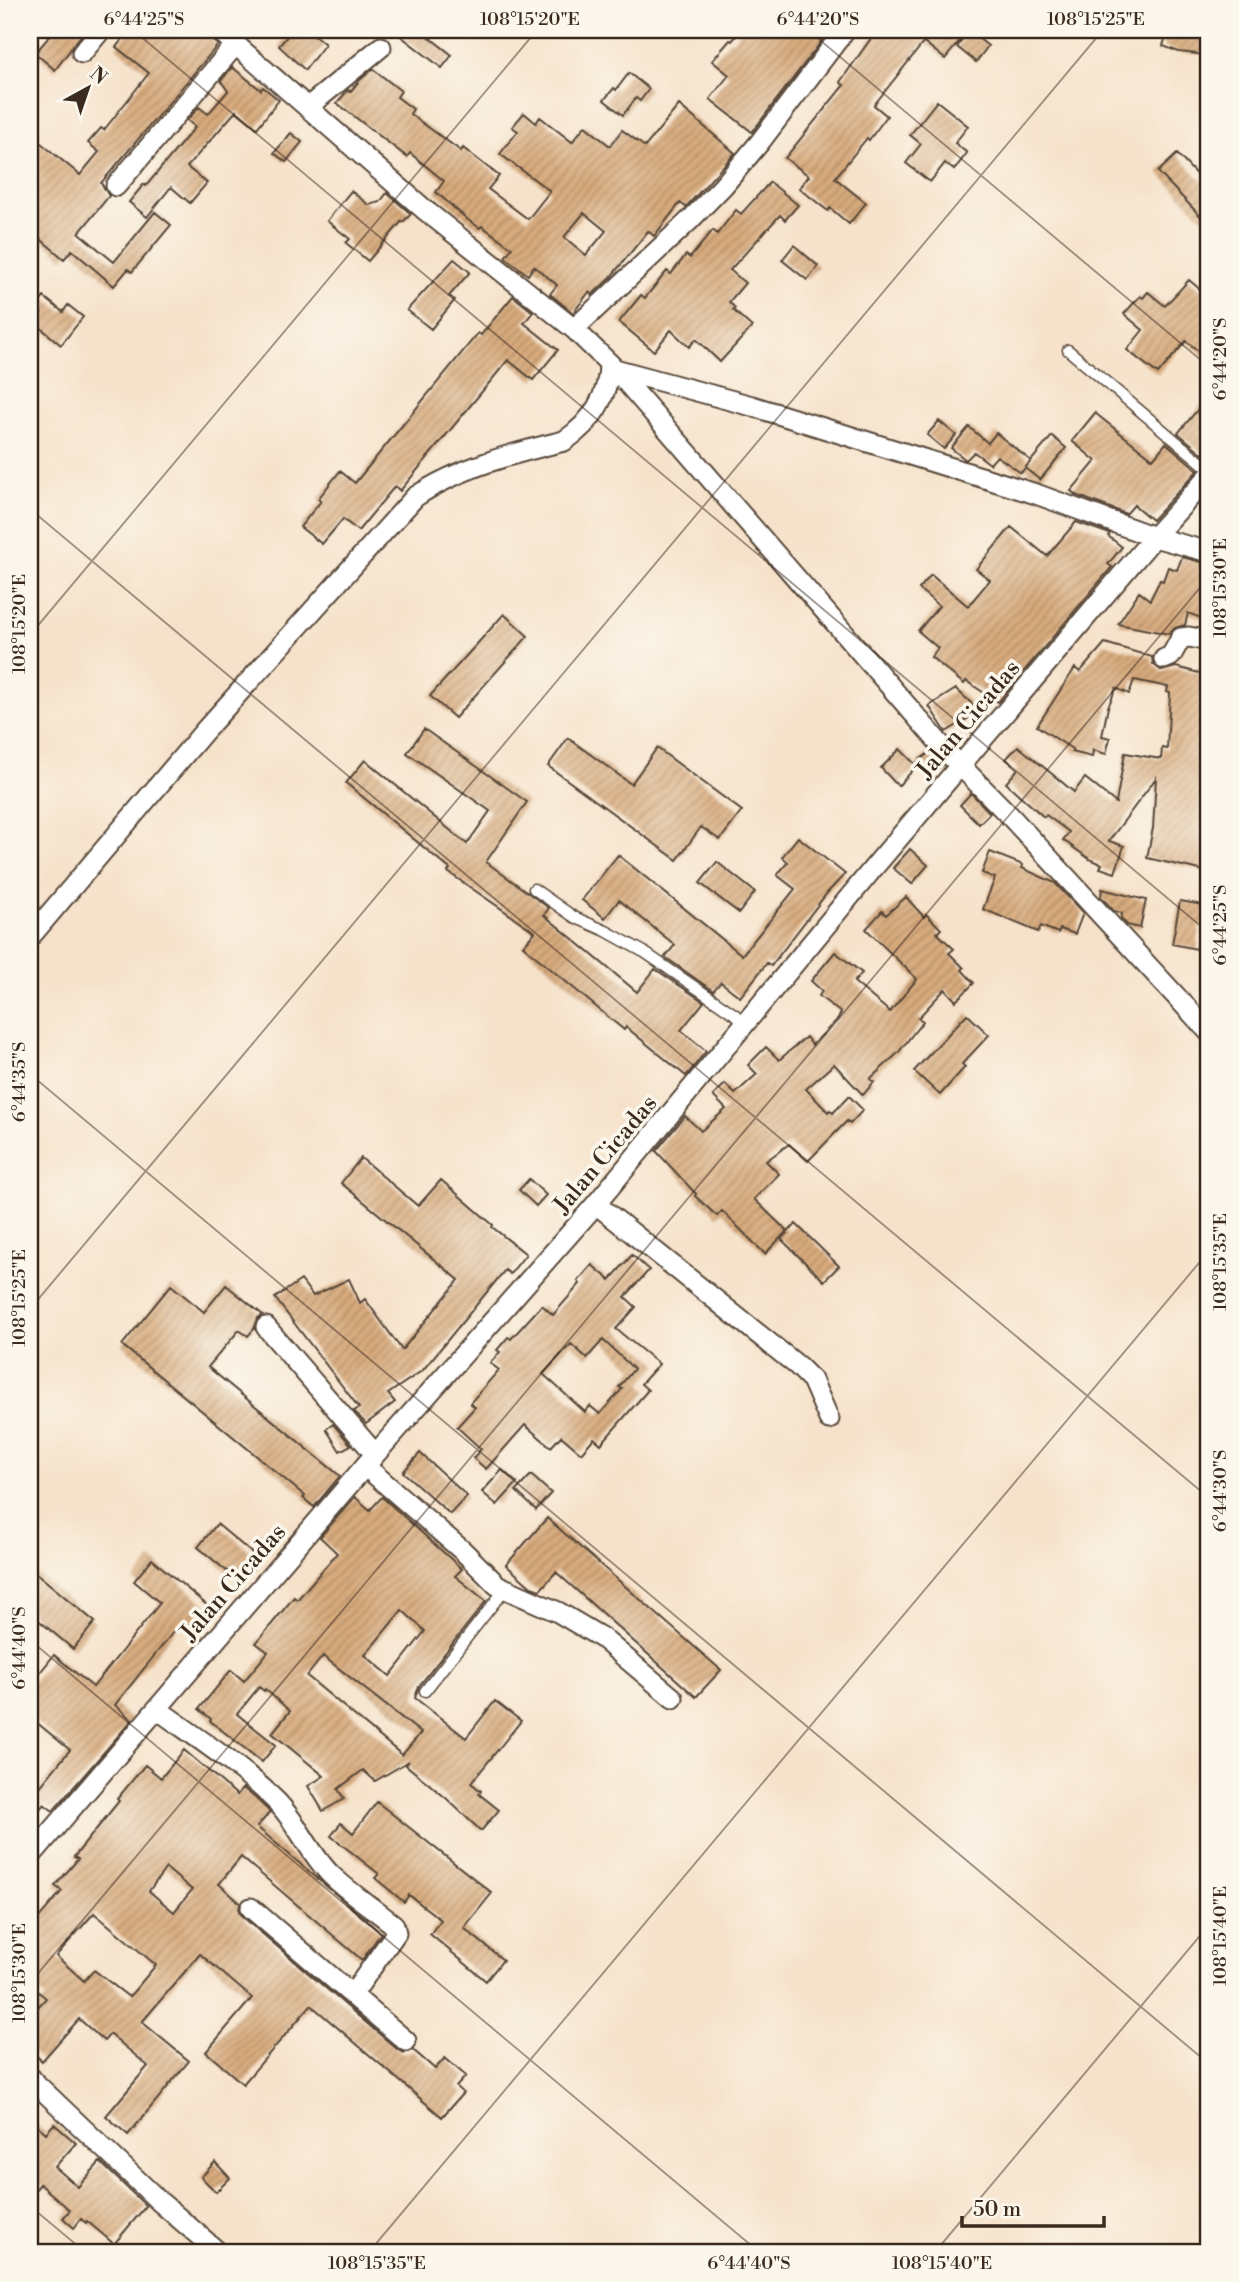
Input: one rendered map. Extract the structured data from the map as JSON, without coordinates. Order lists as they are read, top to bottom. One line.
{"streets":{"street":["Jalan Cicadas"]},"scale_bar":"50 m","north":"top right","coordinates":["6°44'25\"S","108°15'20\"E","6°44'20\"S","108°15'25\"E","108°15'30\"E","6°44'35\"S","108°15'35\"E","6°44'30\"S","6°44'40\"S","108°15'40\"E"]}
